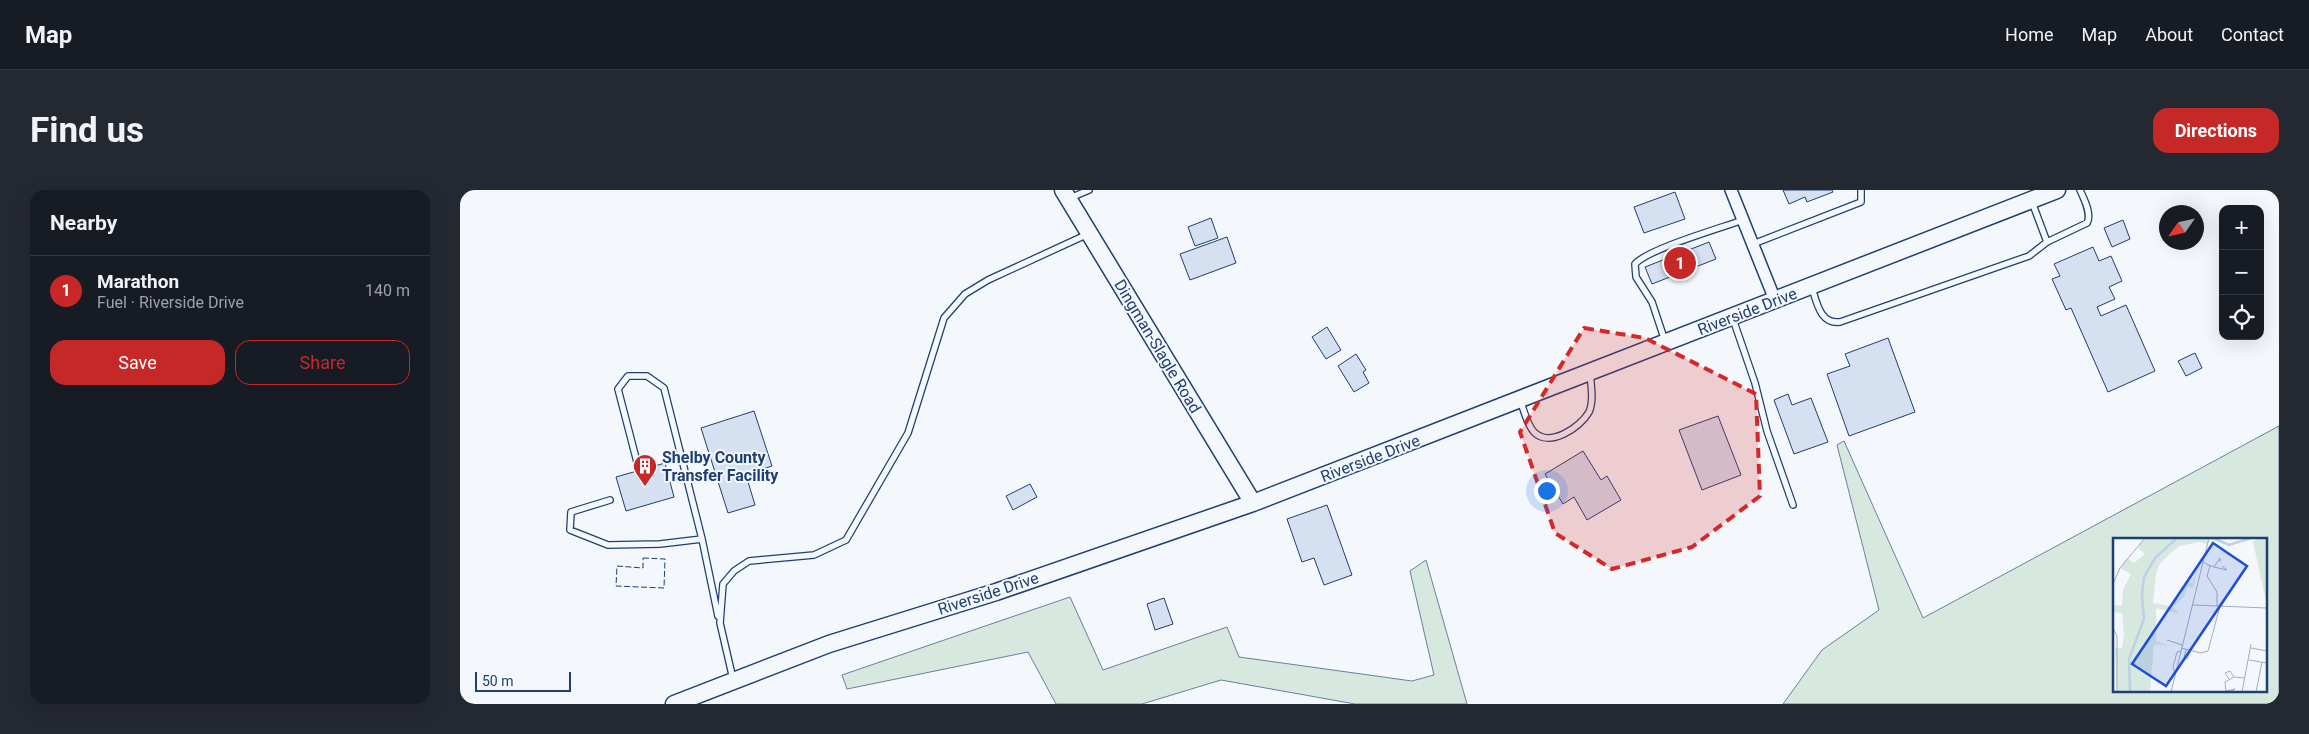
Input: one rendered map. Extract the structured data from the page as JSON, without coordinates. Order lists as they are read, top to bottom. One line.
{"streets":{"main road":["Riverside Drive","Dingman-Slagle Road"]},"crossings":[["Riverside Drive","Dingman-Slagle Road"]],"places":{"building":["Shelby County Transfer Facility"]},"scale_bar":"50 m","north":"bottom left","page":{"header":"Map","nav":["Home","Map","About","Contact"],"buttons":["Directions",["Save","Share"]],"title":"Find us","heading":"Nearby","map_buttons":["+","−"],"pins":"1","list":[{"mark":"1","name":"Marathon","note":"Fuel · Riverside Drive","value":"140 m"}],"scale":"50 m"}}
